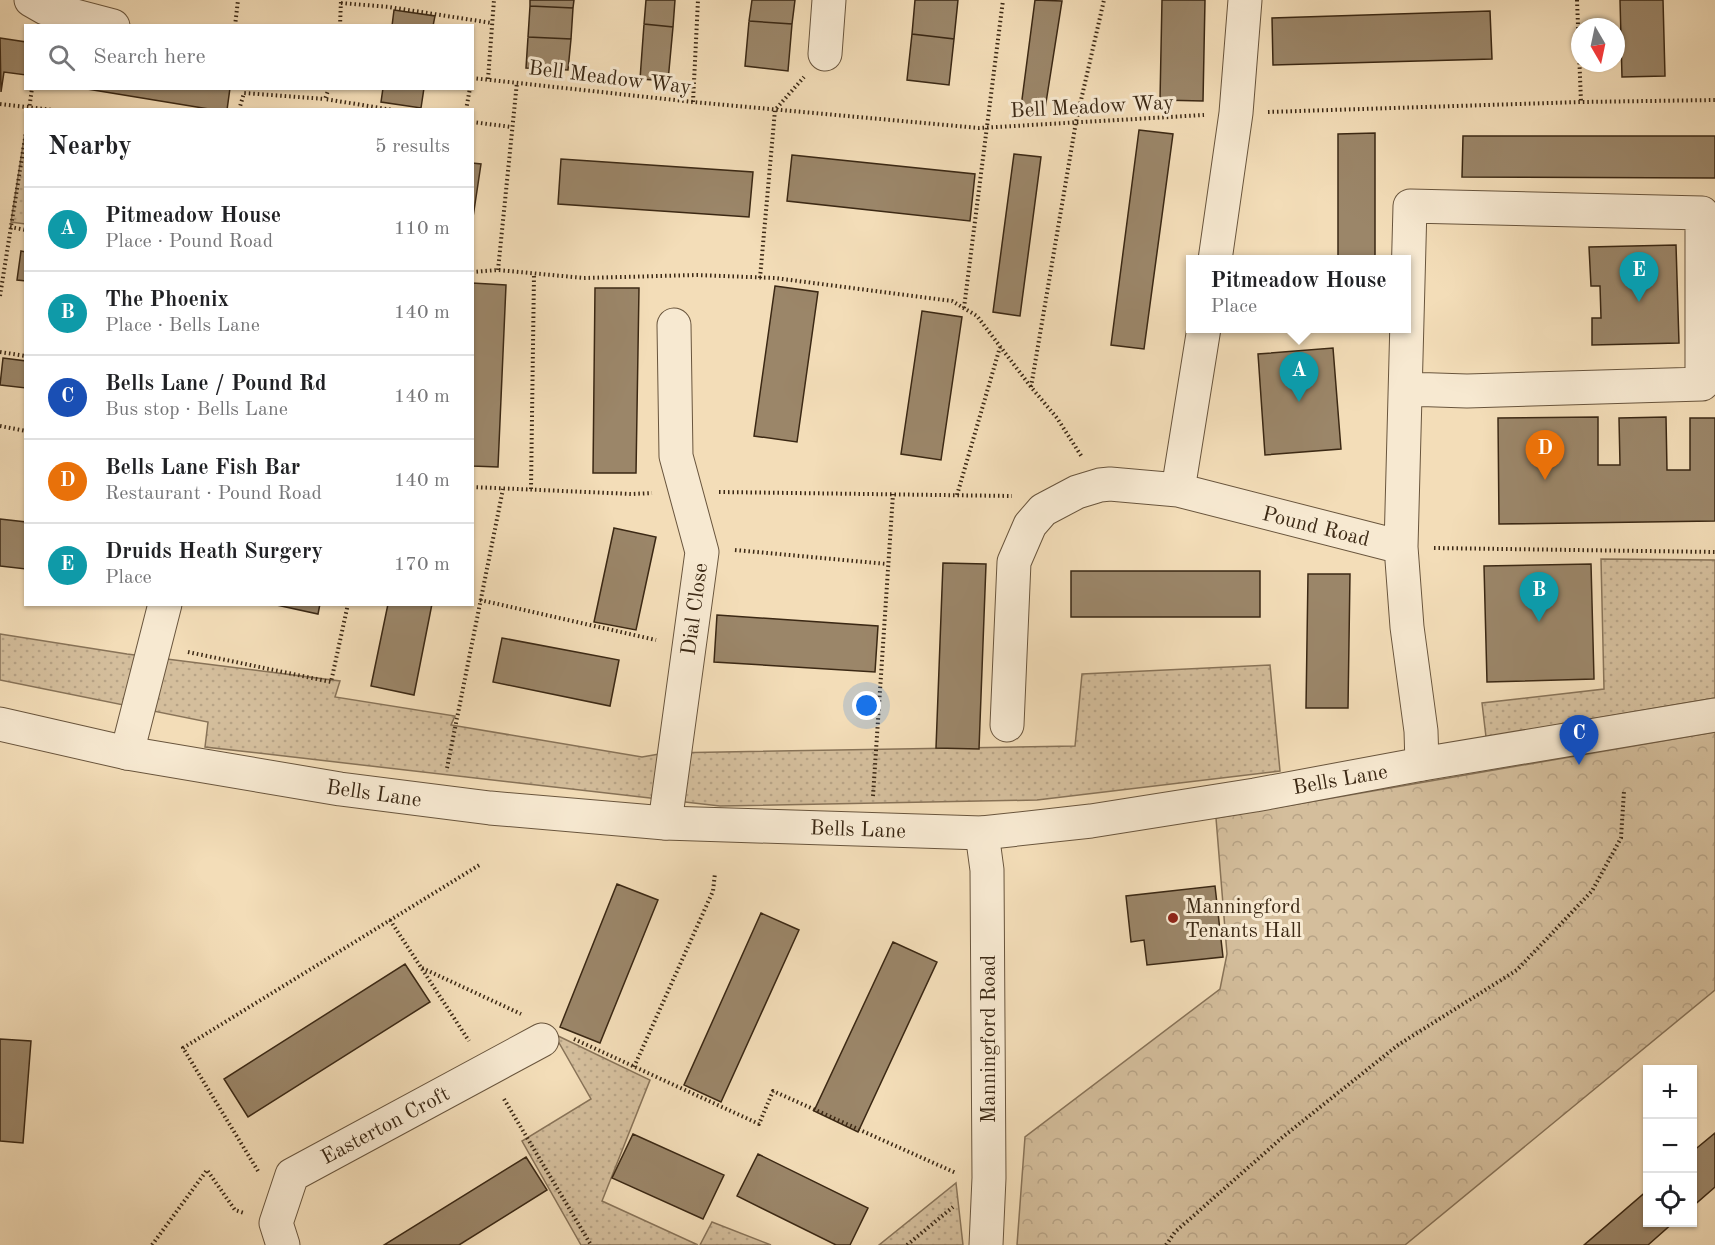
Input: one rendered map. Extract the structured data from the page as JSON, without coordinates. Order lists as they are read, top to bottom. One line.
{"streets":{"street":["Pound Road","Dial Close","Bells Lane","Manningford Road","Easterton Croft"],"path":["Bell Meadow Way"]},"crossings":[["Dial Close","Bells Lane"],["Bells Lane","Manningford Road"]],"places":["Manningford Tenants Hall"],"north":"bottom","page":{"search":"Search here","heading":["Nearby","5 results"],"list":[{"mark":"A","name":"Pitmeadow House","note":"Place · Pound Road","value":"110 m"},{"mark":"B","name":"The Phoenix","note":"Place · Bells Lane","value":"140 m"},{"mark":"C","name":"Bells Lane / Pound Rd","note":"Bus stop · Bells Lane","value":"140 m"},{"mark":"D","name":"Bells Lane Fish Bar","note":"Restaurant · Pound Road","value":"140 m"},{"mark":"E","name":"Druids Heath Surgery","note":"Place","value":"170 m"}],"pins":["E","A","D","B","C"],"popup":["Pitmeadow House","Place"],"map_buttons":["+","−"]}}
